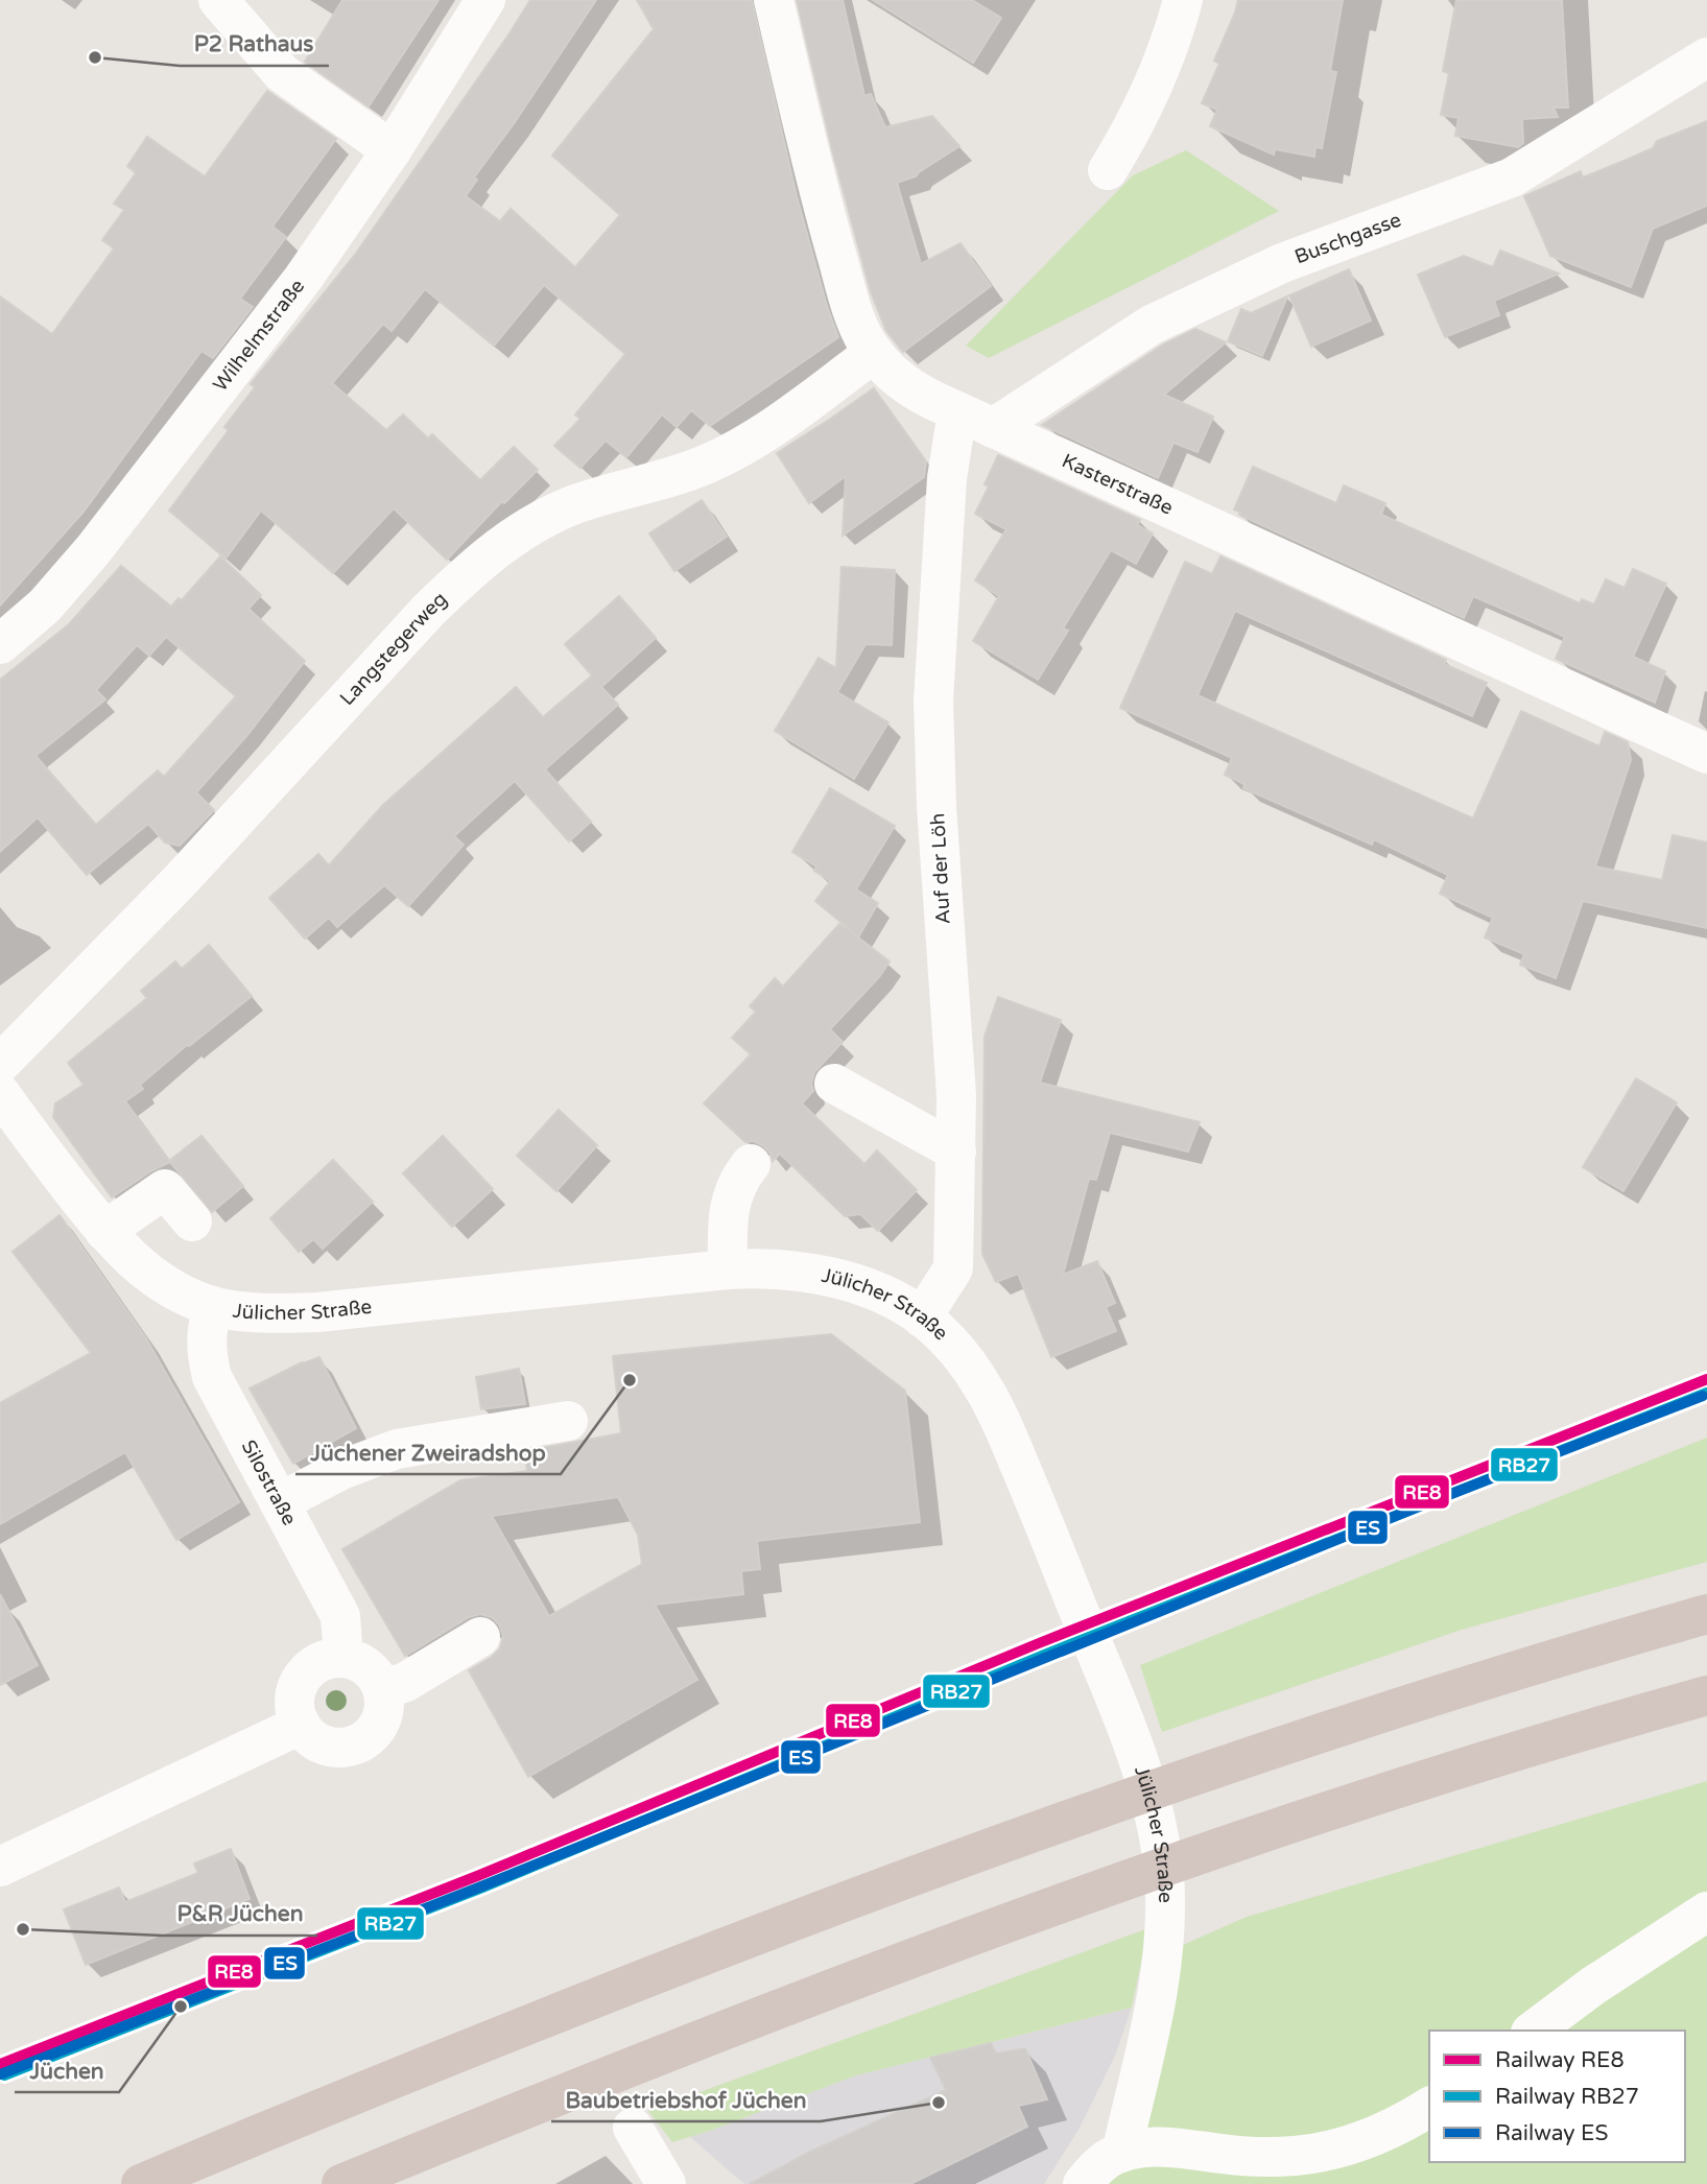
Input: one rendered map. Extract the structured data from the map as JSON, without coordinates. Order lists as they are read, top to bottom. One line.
{"streets":{"street":["Buschgasse","Wilhelmstraße","Kasterstraße","Langstegerweg","Auf der Löh","Jülicher Straße","Silostraße"]},"crossings":[["Buschgasse","Kasterstraße"],["Kasterstraße","Langstegerweg"],["Kasterstraße","Auf der Löh"],["Auf der Löh","Jülicher Straße"],["Jülicher Straße","Silostraße"]],"places":["P2 Rathaus","Jüchener Zweiradshop","P&R Jüchen","Jüchen","Baubetriebshof Jüchen"],"lines":["rail line RE8","rail line RB27","rail line ES"],"legend":["Railway RE8","Railway RB27","Railway ES"]}
